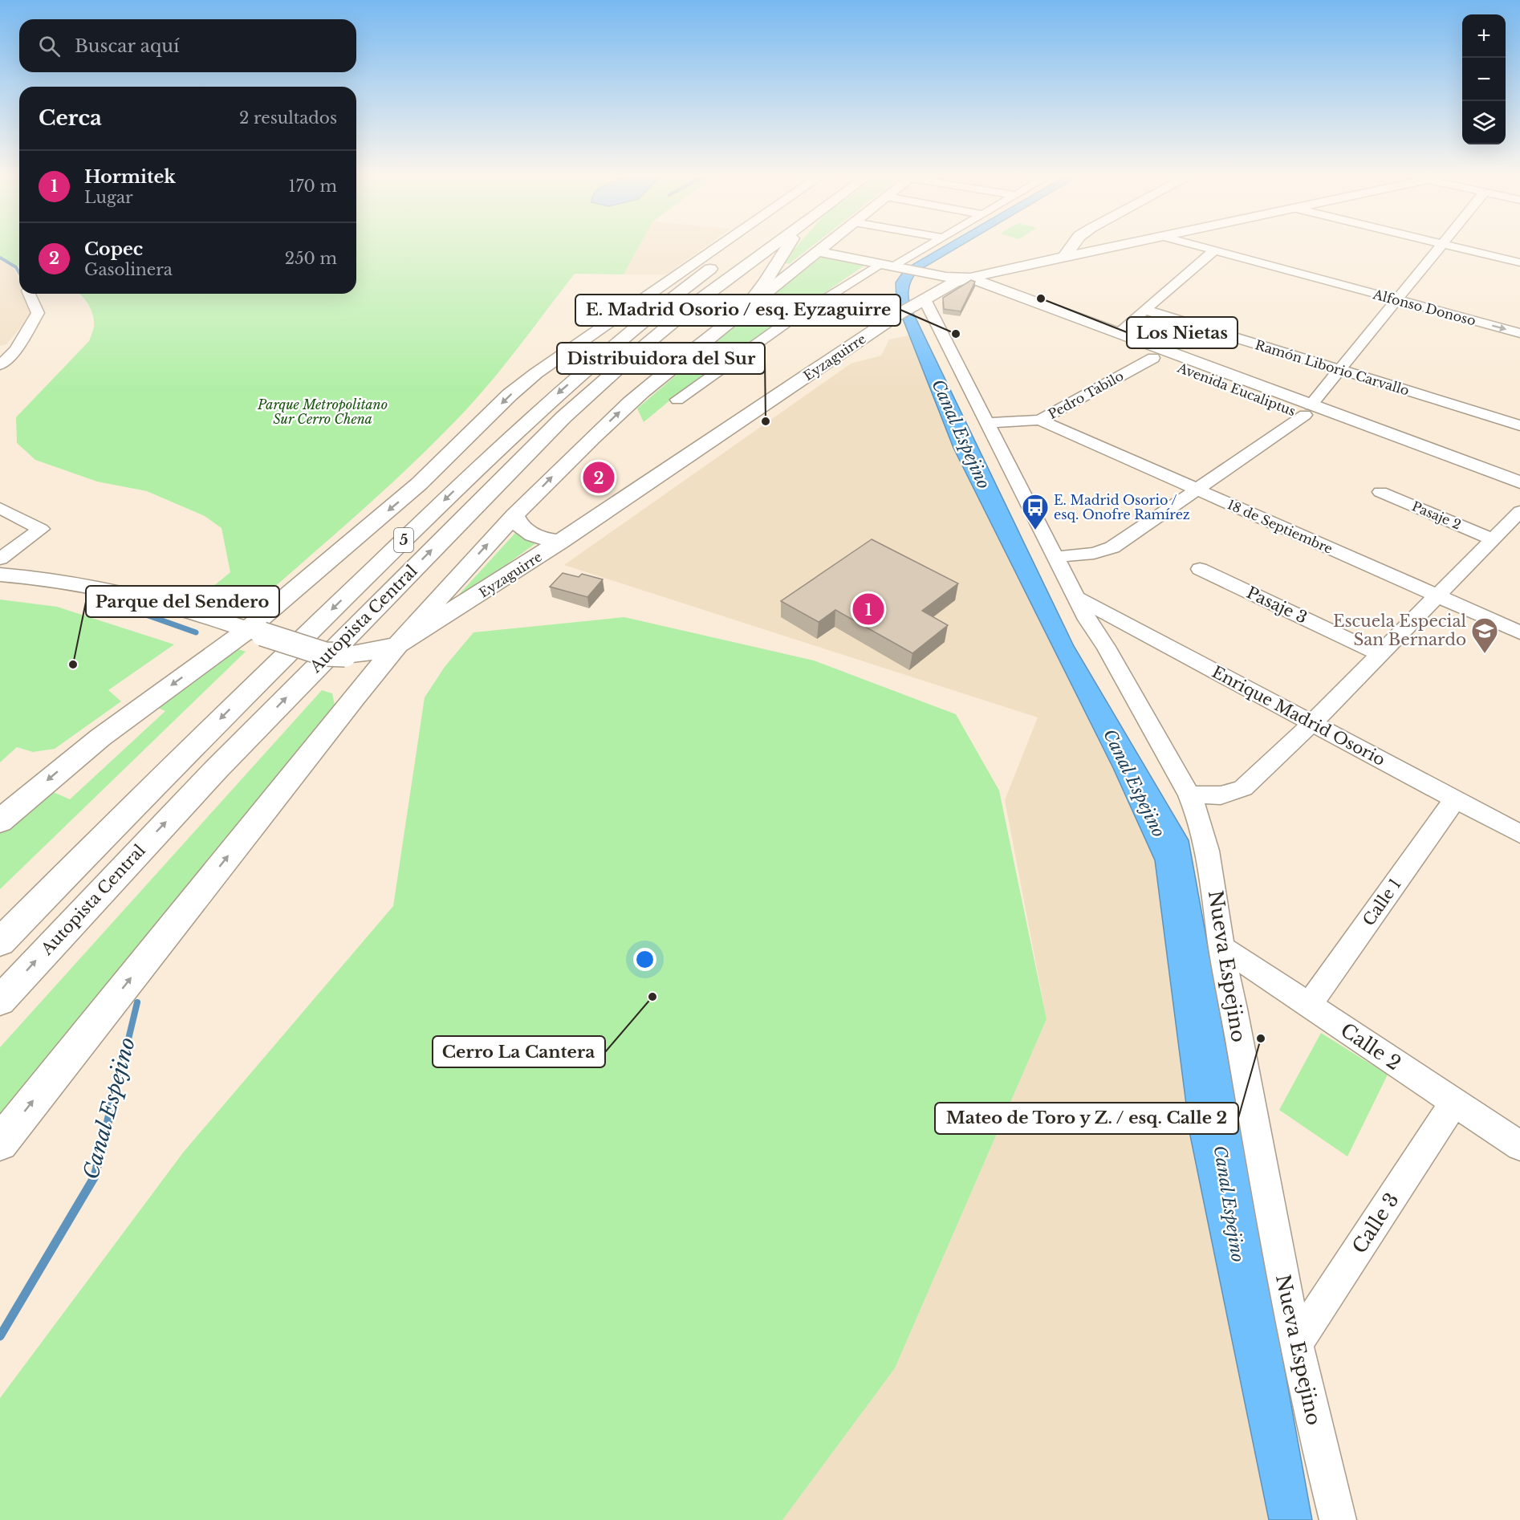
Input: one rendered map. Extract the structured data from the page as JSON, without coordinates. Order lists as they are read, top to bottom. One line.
{"streets":{"main road":["Eyzaguirre","Avenida Eucaliptus","5","Autopista Central"],"street":["Alfonso Donoso","Ramón Liborio Carvallo","Pedro Tabilo","Pasaje 2","18 de Septiembre","Pasaje 3","Enrique Madrid Osorio","Calle 1","Nueva Espejino","Calle 2","Calle 3"]},"crossings":[["Eyzaguirre","Avenida Eucaliptus"],["Avenida Eucaliptus","Pedro Tabilo"],["Pedro Tabilo","18 de Septiembre"],["Enrique Madrid Osorio","Calle 1"],["Enrique Madrid Osorio","Nueva Espejino"],["Calle 1","Calle 2"],["Nueva Espejino","Calle 2"],["Nueva Espejino","Calle 3"],["Calle 2","Calle 3"]],"water":["Canal Espejino"],"parks":["Parque Metropolitano Sur Cerro Chena"],"places":{"other":["Los Nietas","E. Madrid Osorio / esq. Eyzaguirre","Distribuidora del Sur","Parque del Sendero","Cerro La Cantera","Mateo de Toro y Z. / esq. Calle 2"],"bus stop":["E. Madrid Osorio / esq. Onofre Ramírez"],"school or university":["Escuela Especial San Bernardo"]},"page":{"map_buttons":["+","−"],"search":"Buscar aquí","heading":["Cerca","2 resultados"],"list":[{"mark":"1","name":"Hormitek","note":"Lugar","value":"170 m"},{"mark":"2","name":"Copec","note":"Gasolinera","value":"250 m"}],"pins":["2","1"]}}
